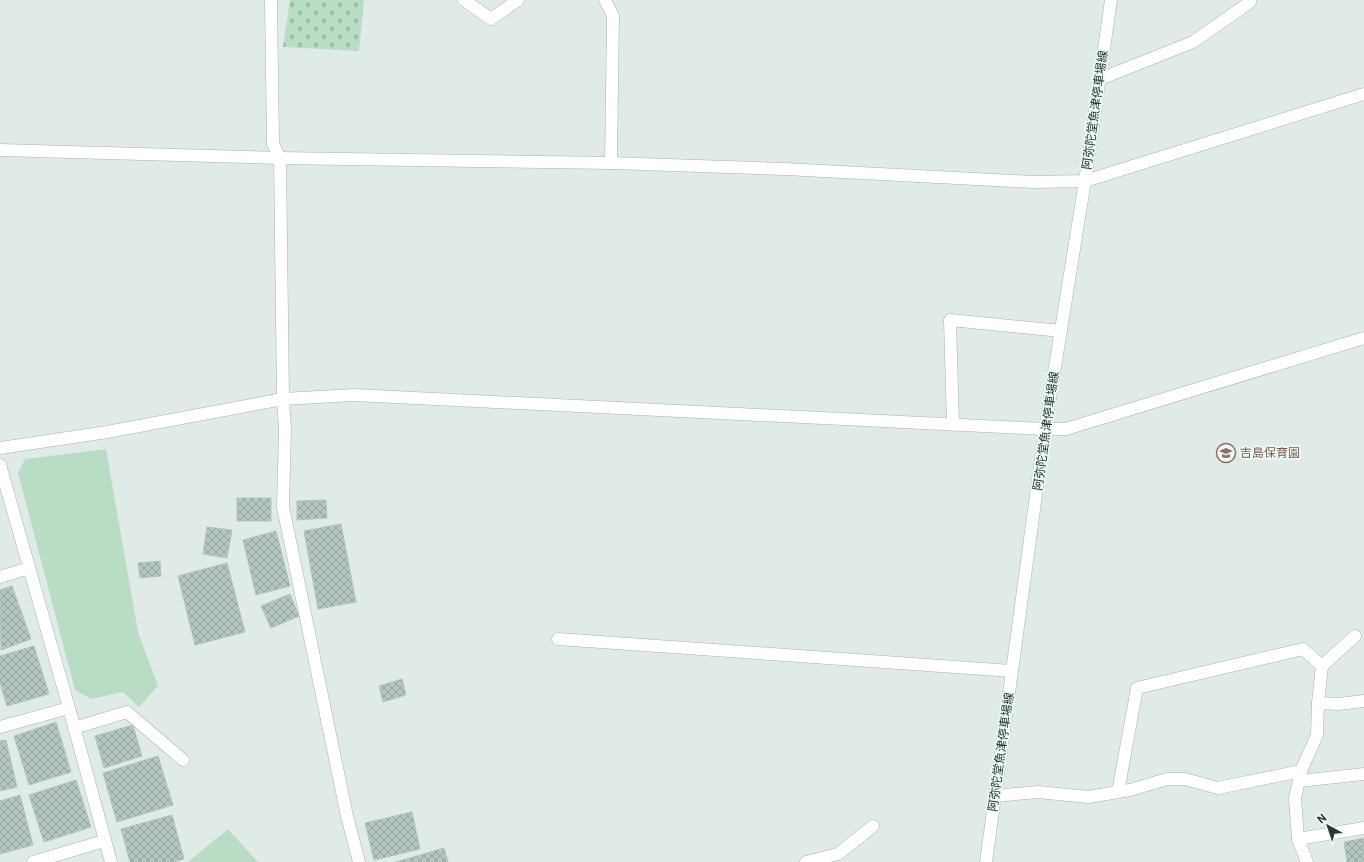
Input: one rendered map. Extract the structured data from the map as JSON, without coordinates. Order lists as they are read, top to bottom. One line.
{"streets":{"street":["阿弥陀堂魚津停車場線"]},"places":{"school or university":["吉島保育園"]},"north":"top left"}
